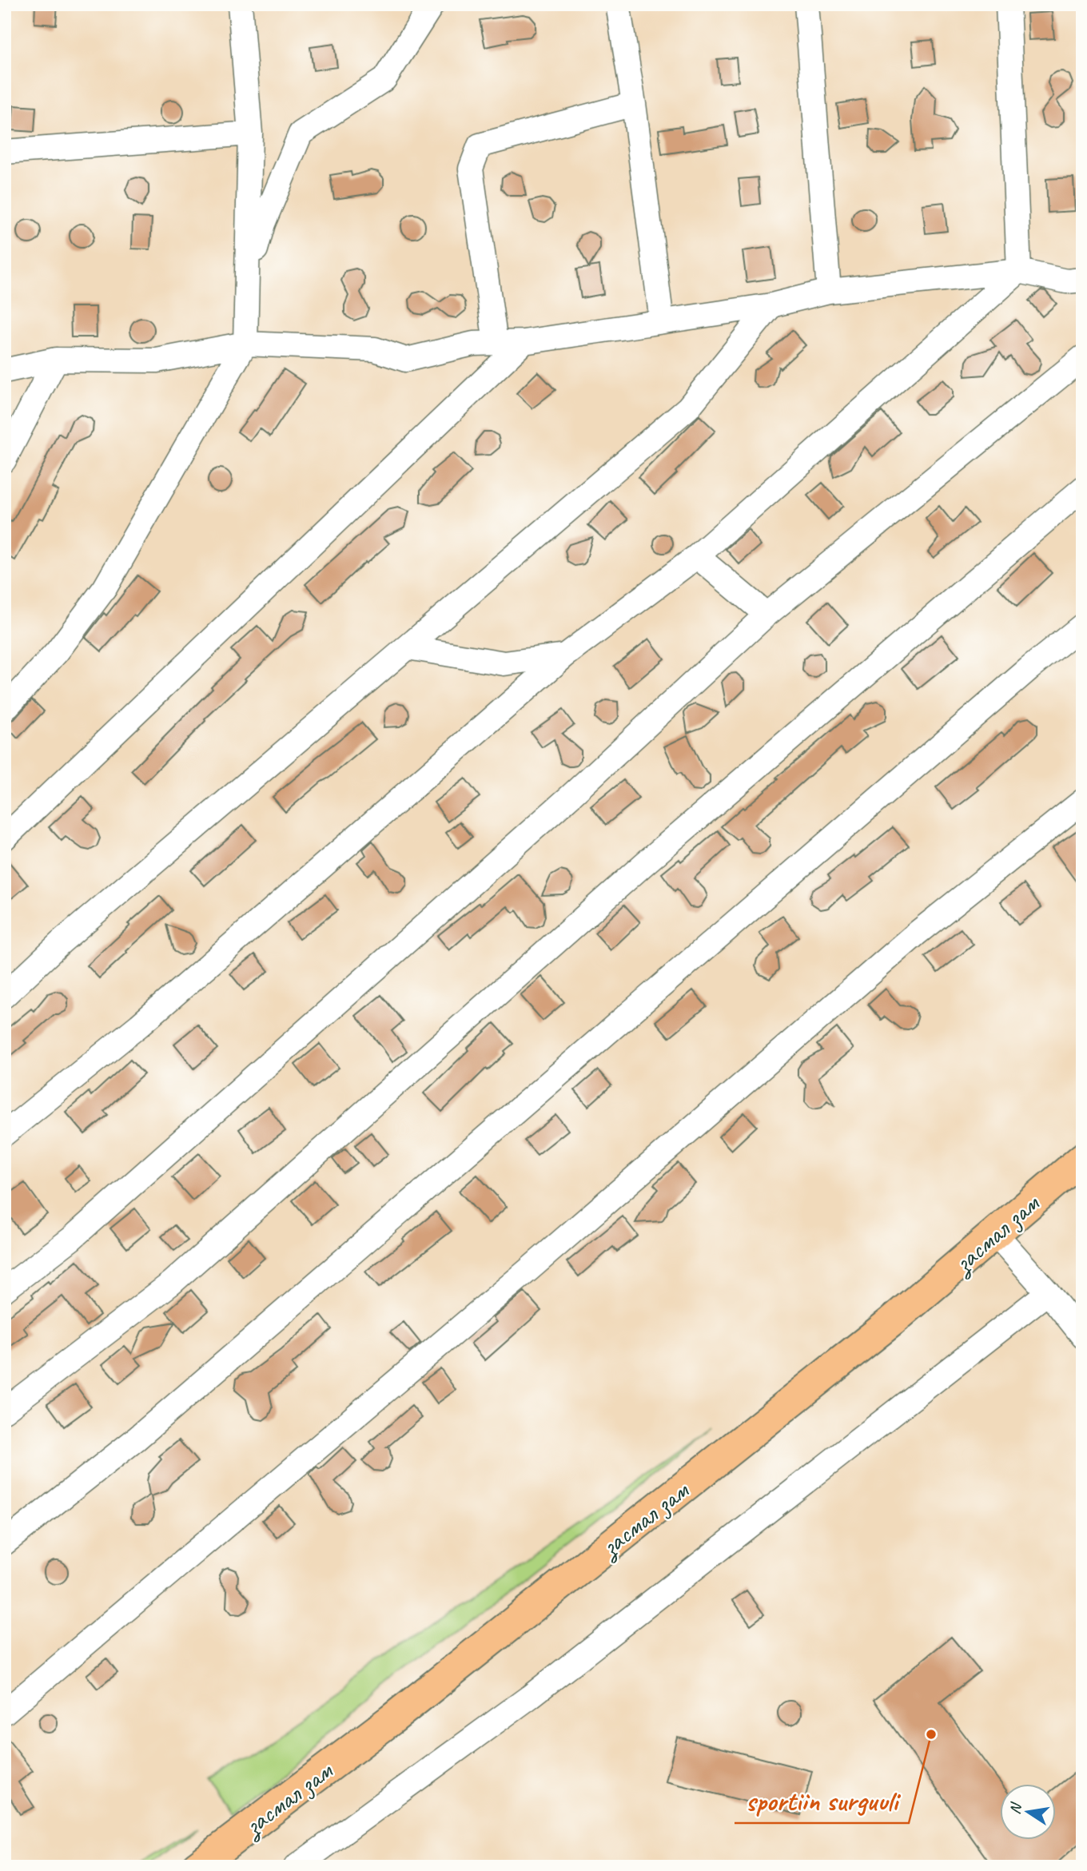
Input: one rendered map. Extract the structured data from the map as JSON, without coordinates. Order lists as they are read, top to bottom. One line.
{"streets":{"highway":["засмал зам"]},"places":["sportiin surguuli"],"north":"left"}
